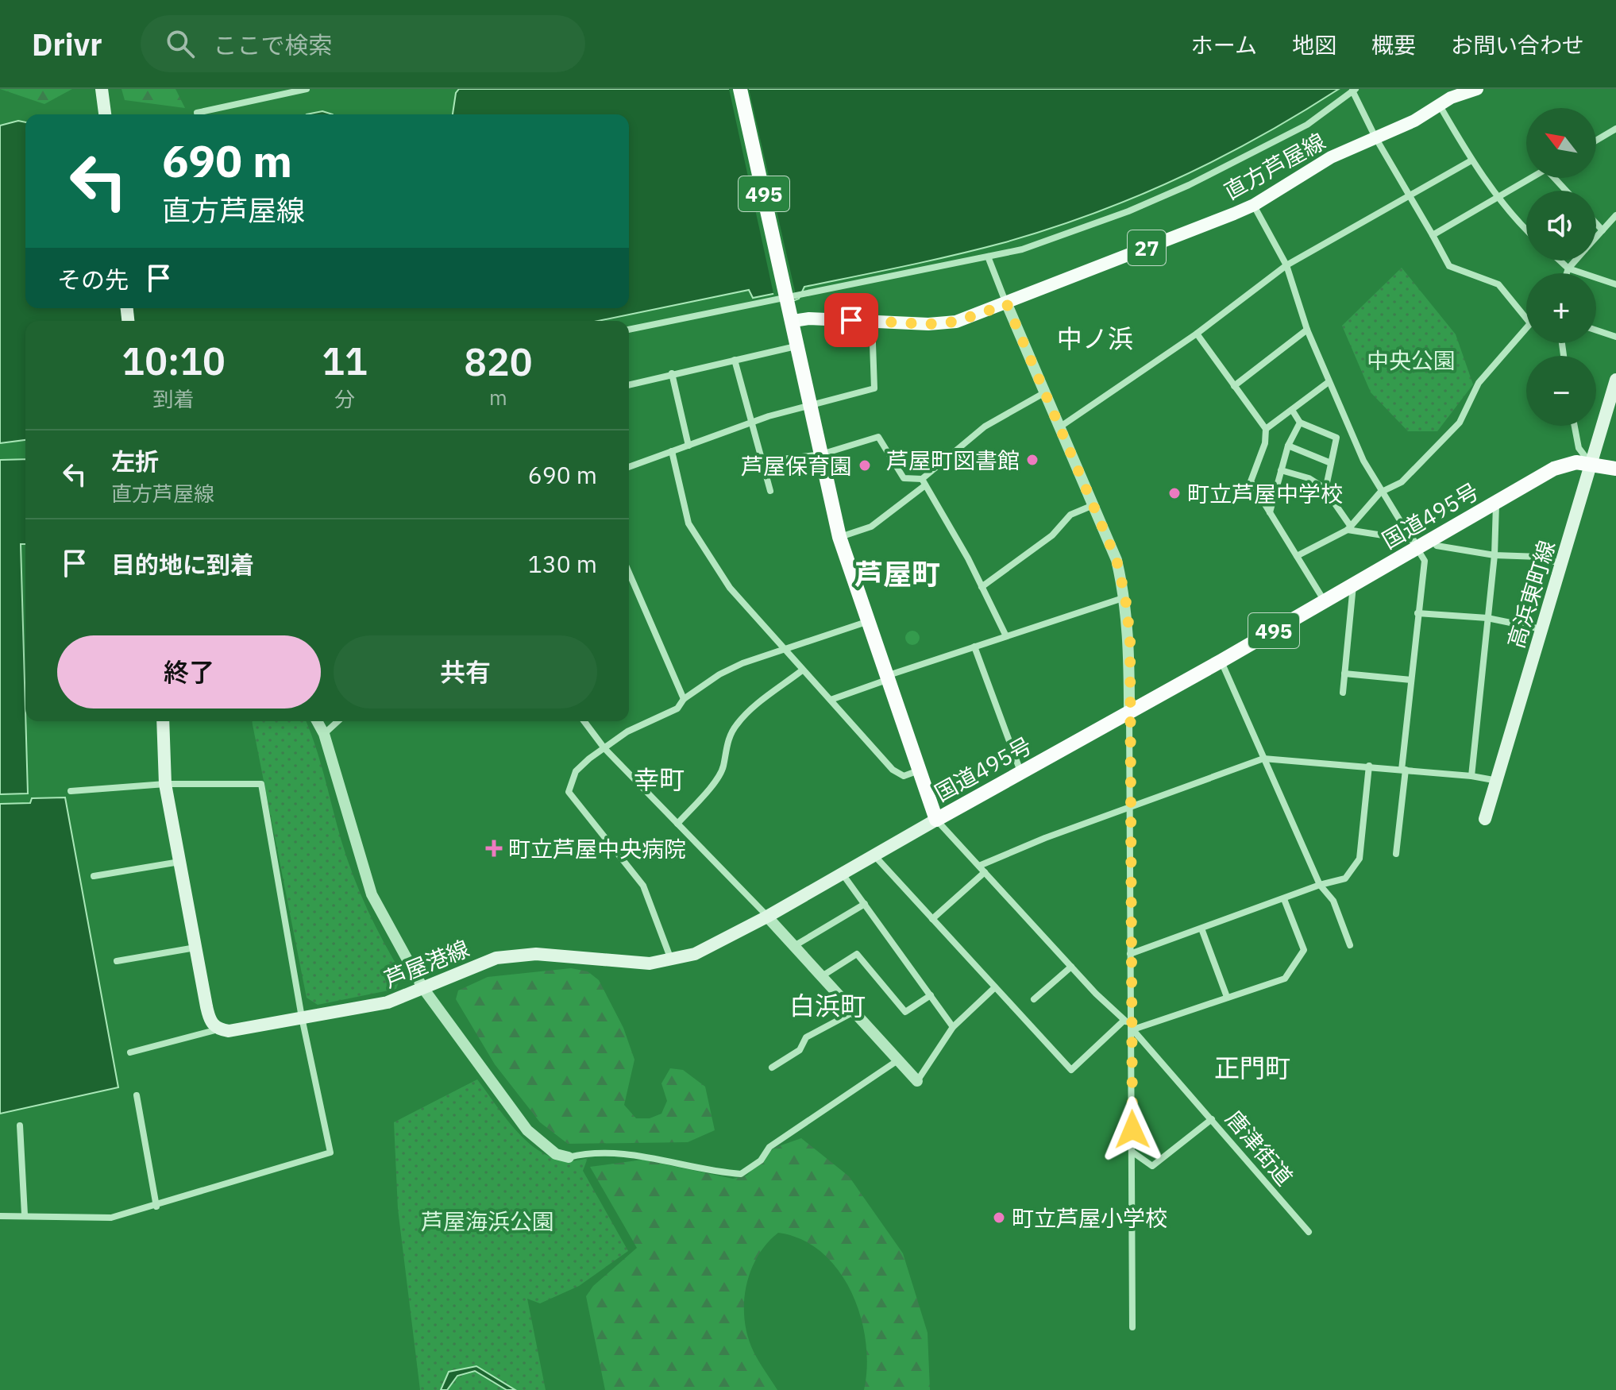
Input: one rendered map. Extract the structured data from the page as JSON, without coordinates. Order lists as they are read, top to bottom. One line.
{"streets":{"highway":["495","国道495号"],"main road":["直方芦屋線","27","高浜東町線","芦屋港線"],"street":["唐津街道"]},"crossings":[["直方芦屋線","国道495号"],["国道495号","高浜東町線"],["国道495号","芦屋港線"]],"districts":["中ノ浜","芦屋町","幸町","白浜町","正門町"],"parks":["中央公園","芦屋海浜公園"],"places":{"other":["芦屋町図書館","芦屋保育園","町立芦屋中学校","町立芦屋小学校"],"health":["町立芦屋中央病院"]},"north":"top left","page":{"header":"Drivr","search":"ここで検索","nav":["ホーム","地図","概要","お問い合わせ"],"map_buttons":["+","−"],"turn":["690 m","直方芦屋線"],"then":"その先","eta":["10:10","到着","11","分","820","m"],"list":[{"name":"左折","note":"直方芦屋線","value":"690 m"},{"name":"目的地に到着","value":"130 m"}],"buttons":["終了","共有"]}}
